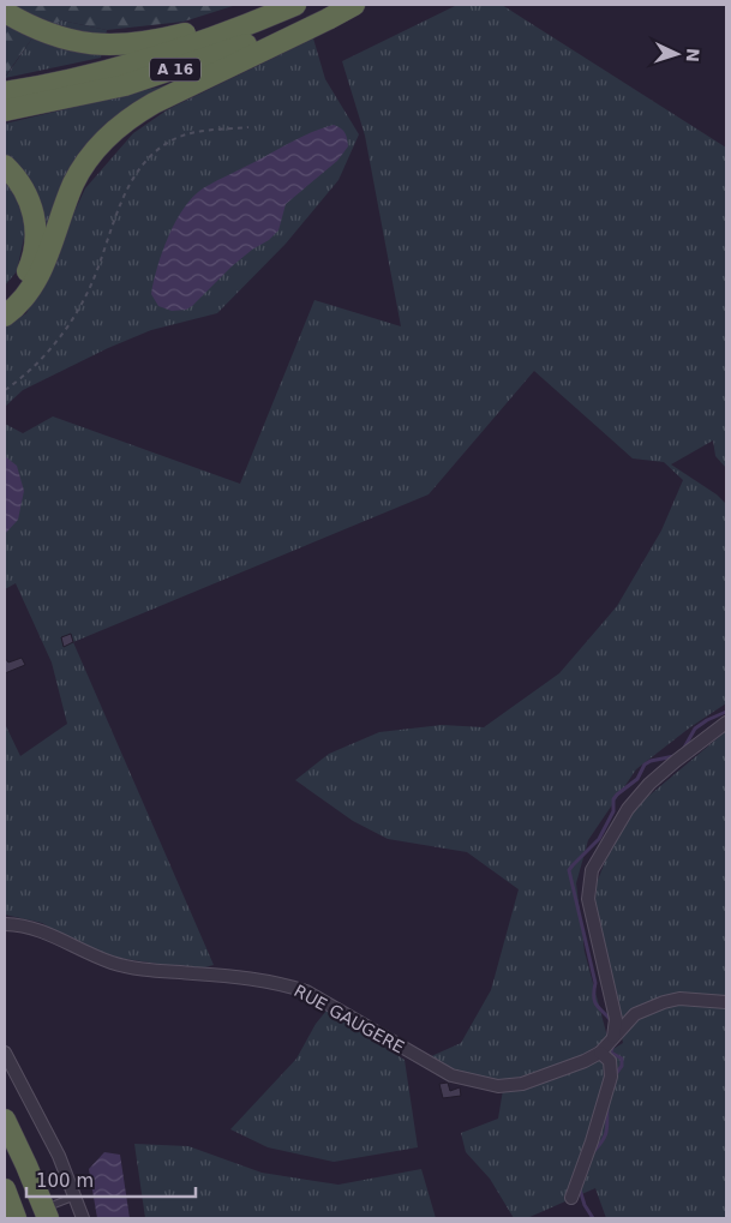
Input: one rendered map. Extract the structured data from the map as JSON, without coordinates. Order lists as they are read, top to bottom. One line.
{"streets":{"highway":["A 16"],"street":["RUE GAUGERE"]},"scale_bar":"100 m","north":"right"}
